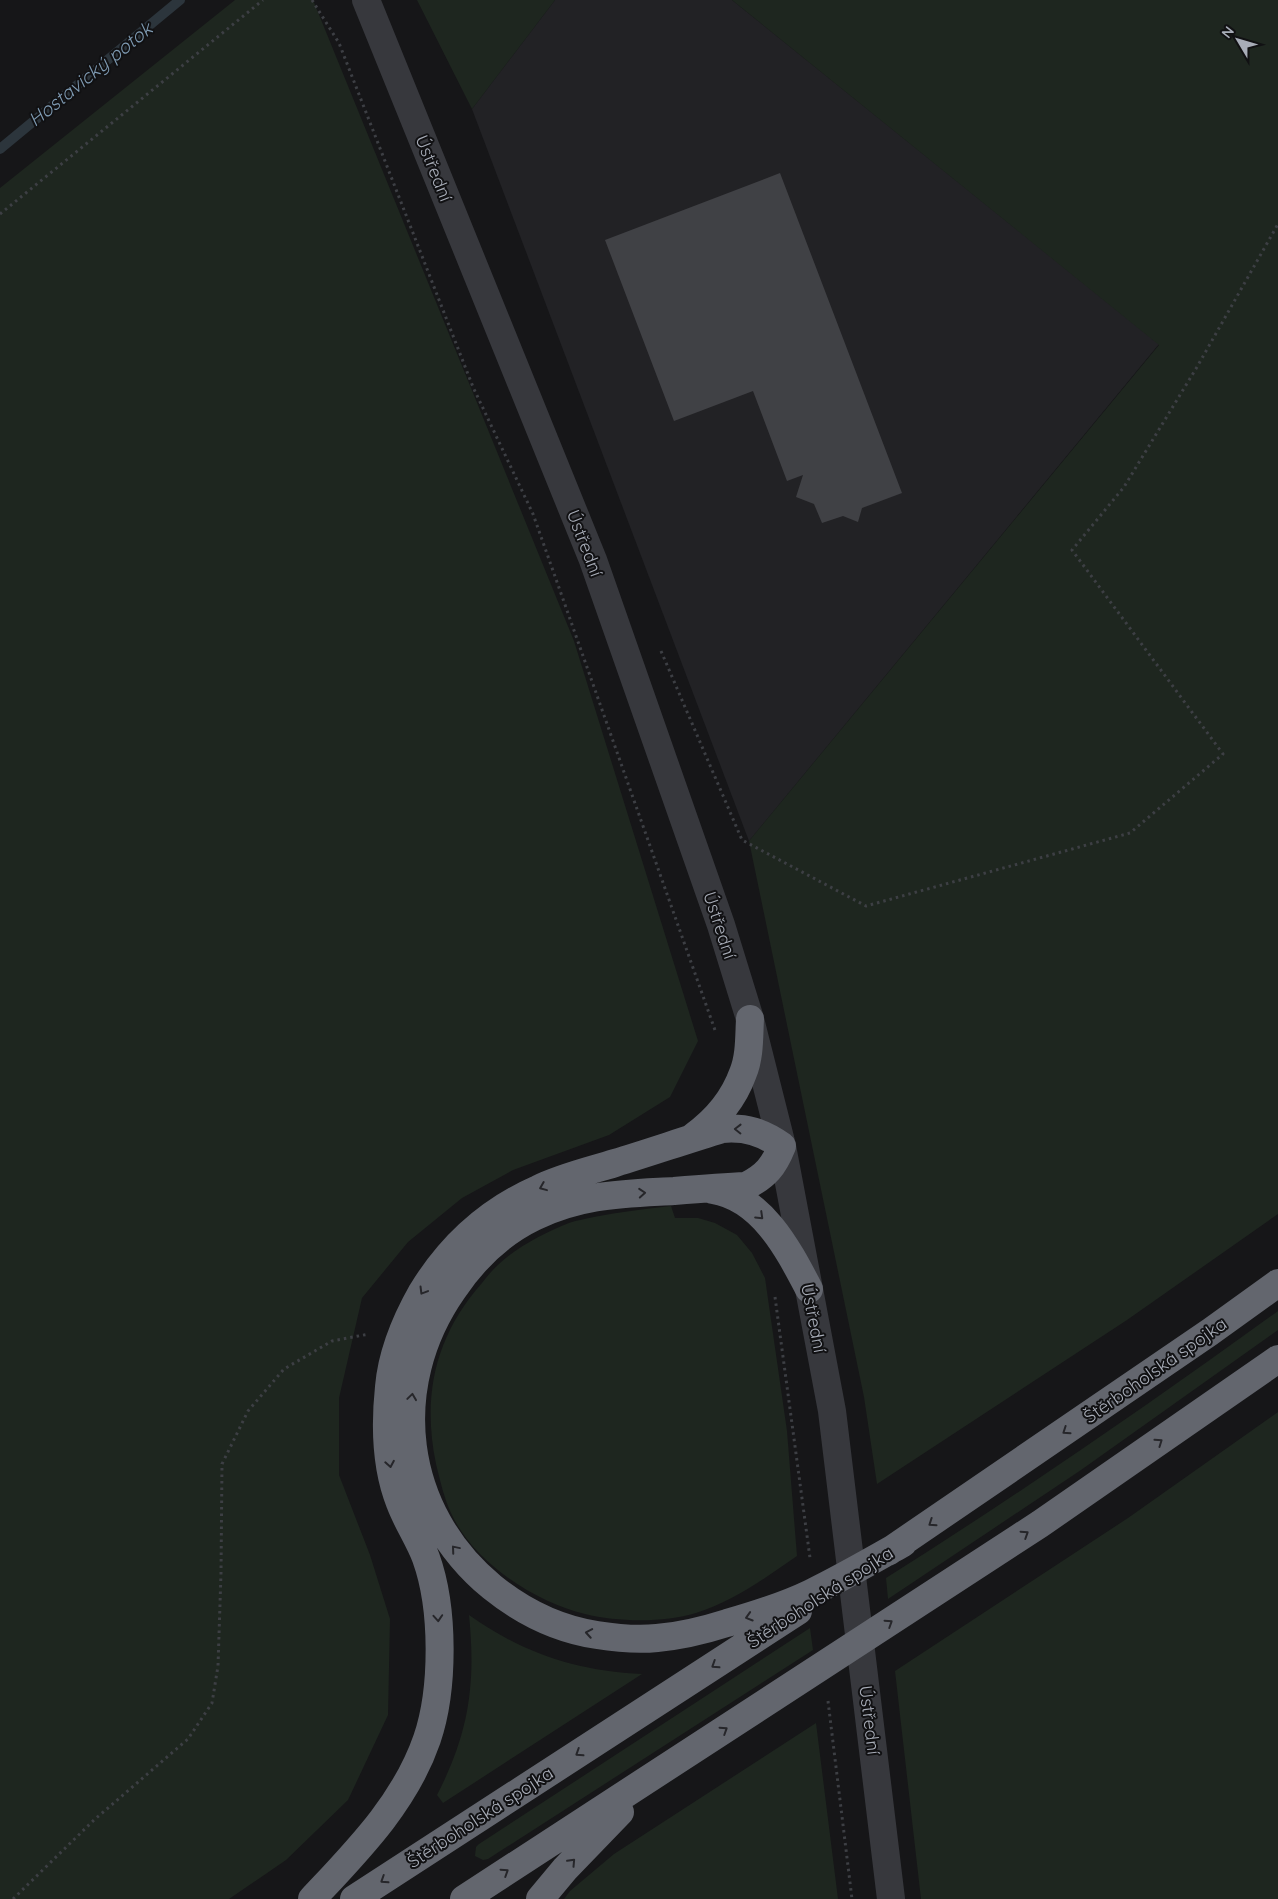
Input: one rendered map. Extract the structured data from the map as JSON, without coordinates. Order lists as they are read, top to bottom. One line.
{"streets":{"highway":["Štěrboholská spojka"],"street":["Ústřední"]},"water":["Hostavický potok"],"north":"top left"}
